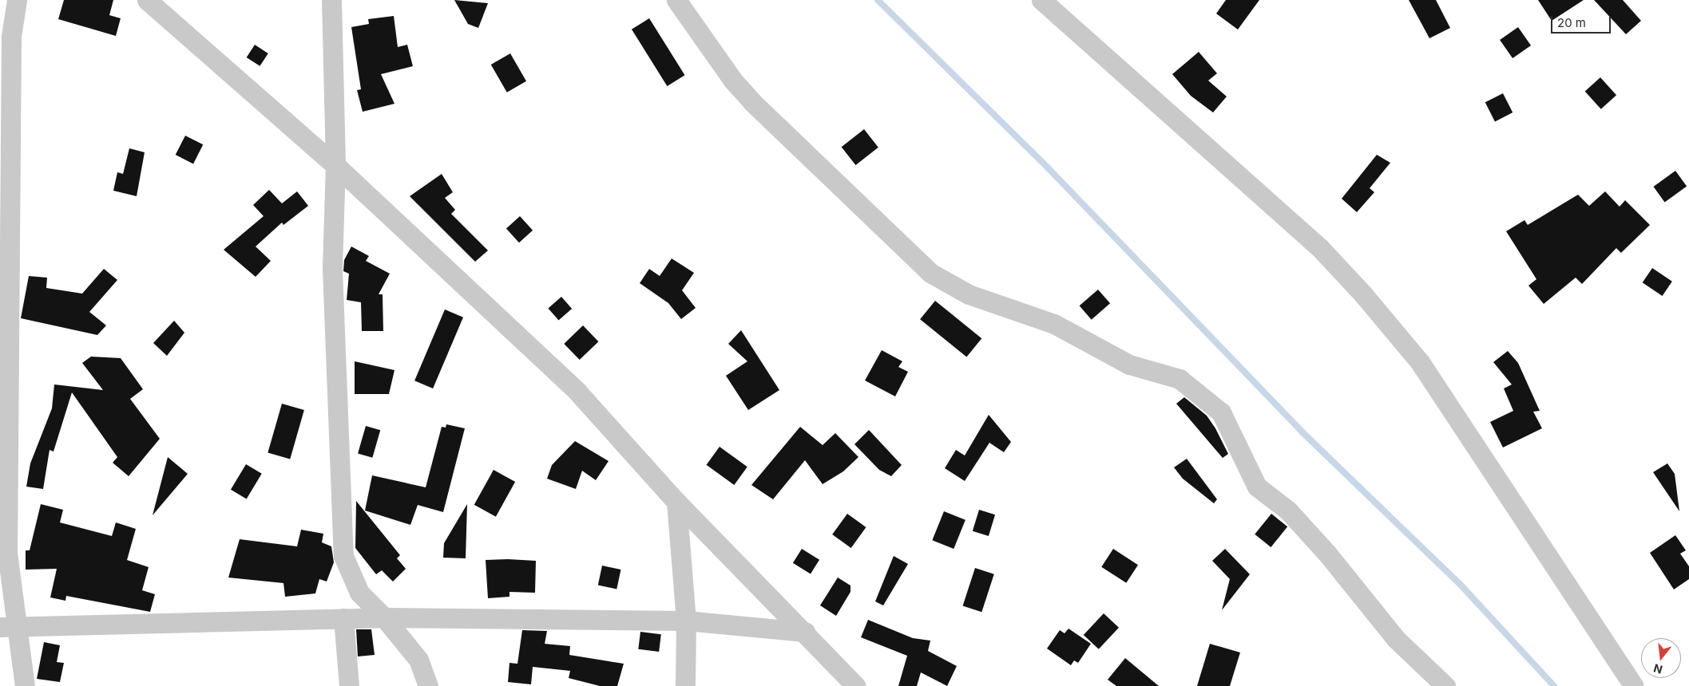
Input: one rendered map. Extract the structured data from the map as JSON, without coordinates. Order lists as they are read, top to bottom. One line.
{"scale_bar":"20 m","north":"bottom"}
